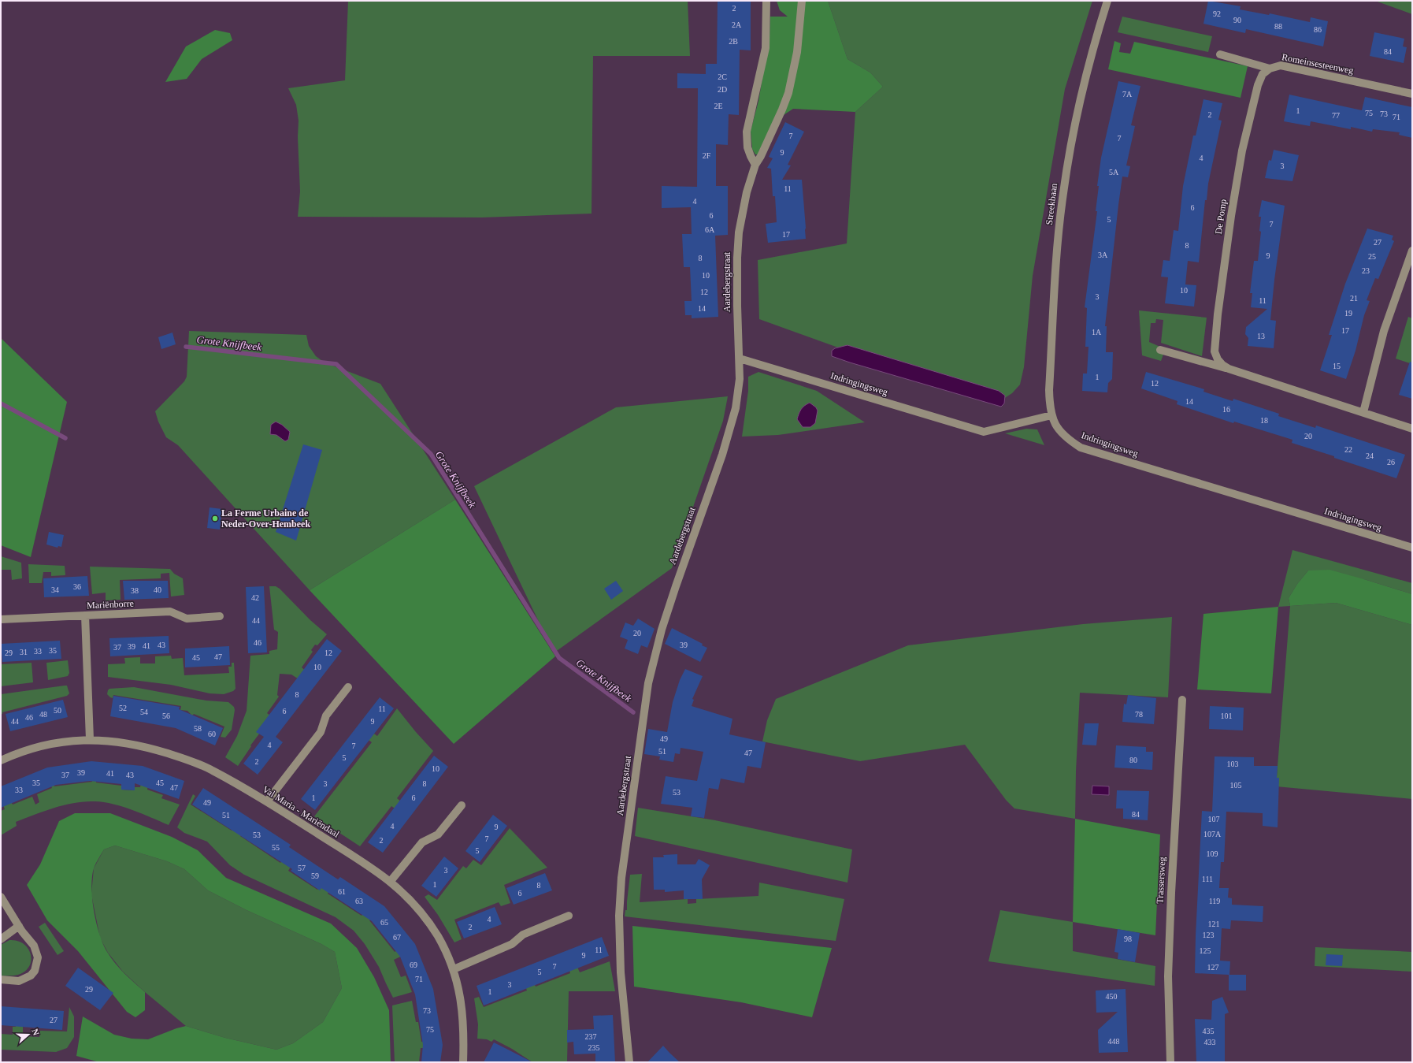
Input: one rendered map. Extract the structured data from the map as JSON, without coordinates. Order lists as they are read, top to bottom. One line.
{"streets":{"street":["Romeinsesteenweg","Streekbaan","De Pomp","Aardebergstraat","Indringingsweg","Mariënborre","Val Maria - Mariëndaal","Trassersweg"]},"crossings":[["Romeinsesteenweg","De Pomp"],["Streekbaan","Indringingsweg"],["Aardebergstraat","Indringingsweg"]],"water":["Grote Knijfbeek"],"places":["La Ferme Urbaine de Neder-Over-Hembeek"],"house_numbers":["2","92","90","2A","88","86","2B","84","2C","2D","7A","2E","1","75","73","2","77","71","7","7","9","2F","4","3","5A","11","4","6","6","5","7","6A","17","27","8","3A","9","25","8","23","10","10","12","3","21","11","14","19","17","1A","13","15","1","12","14","16","18","20","22","24","26","36","34","40","38","42","44","20","46","43","39","41","39","37","35","33","31","29","12","47","45","10","8","52","11","50","6","54","48","78","56","101","46","44","9","58","60","49","4","7","51","47","5","80","2","103","10","39","41","37","43","35","45","3","8","105","47","33","53","1","6","49","84","51","107","4","9","107A","53","7","2","55","5","109","57","3","59","111","1","8","61","6","63","119","4","65","121","2","123","67","98","11","125","9","69","7","127","5","71","3","29","1","450","73","27","75","435","237","448","433","235"],"north":"right"}
